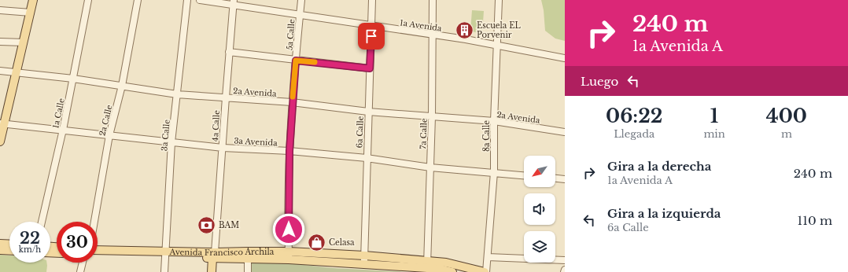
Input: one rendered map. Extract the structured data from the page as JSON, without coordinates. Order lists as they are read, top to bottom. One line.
{"streets":{"main road":["Avenida Francisco Archila"],"street":["1a Avenida","5a Calle","2a Avenida","1a Calle","2a Calle","4a Calle","6a Calle","7a Calle","3a Calle","8a Calle","3a Avenida"]},"crossings":[["1a Avenida","5a Calle"],["1a Avenida","4a Calle"],["1a Avenida","6a Calle"],["1a Avenida","7a Calle"],["1a Avenida","8a Calle"],["5a Calle","2a Avenida"],["5a Calle","3a Avenida"],["5a Calle","Avenida Francisco Archila"],["2a Avenida","1a Calle"],["2a Avenida","2a Calle"],["2a Avenida","4a Calle"],["2a Avenida","6a Calle"],["2a Avenida","7a Calle"],["2a Avenida","3a Calle"],["2a Avenida","8a Calle"],["1a Calle","3a Avenida"],["2a Calle","3a Avenida"],["4a Calle","3a Avenida"],["4a Calle","Avenida Francisco Archila"],["6a Calle","3a Avenida"],["6a Calle","Avenida Francisco Archila"],["7a Calle","3a Avenida"],["7a Calle","Avenida Francisco Archila"],["3a Calle","3a Avenida"],["3a Calle","Avenida Francisco Archila"],["8a Calle","3a Avenida"],["8a Calle","Avenida Francisco Archila"]],"places":{"building":["Escuela EL Porvenir"],"bank":["BAM"],"shop":["Celasa"]},"north":"bottom left","page":{"turn":["240 m","1a Avenida A"],"then":"Luego","eta":["06:22","Llegada","1","min","400","m"],"list":[{"name":"Gira a la derecha","note":"1a Avenida A","value":"240 m"},{"name":"Gira a la izquierda","note":"6a Calle","value":"110 m"}],"speed":"22 km/h","limit":"30"}}
